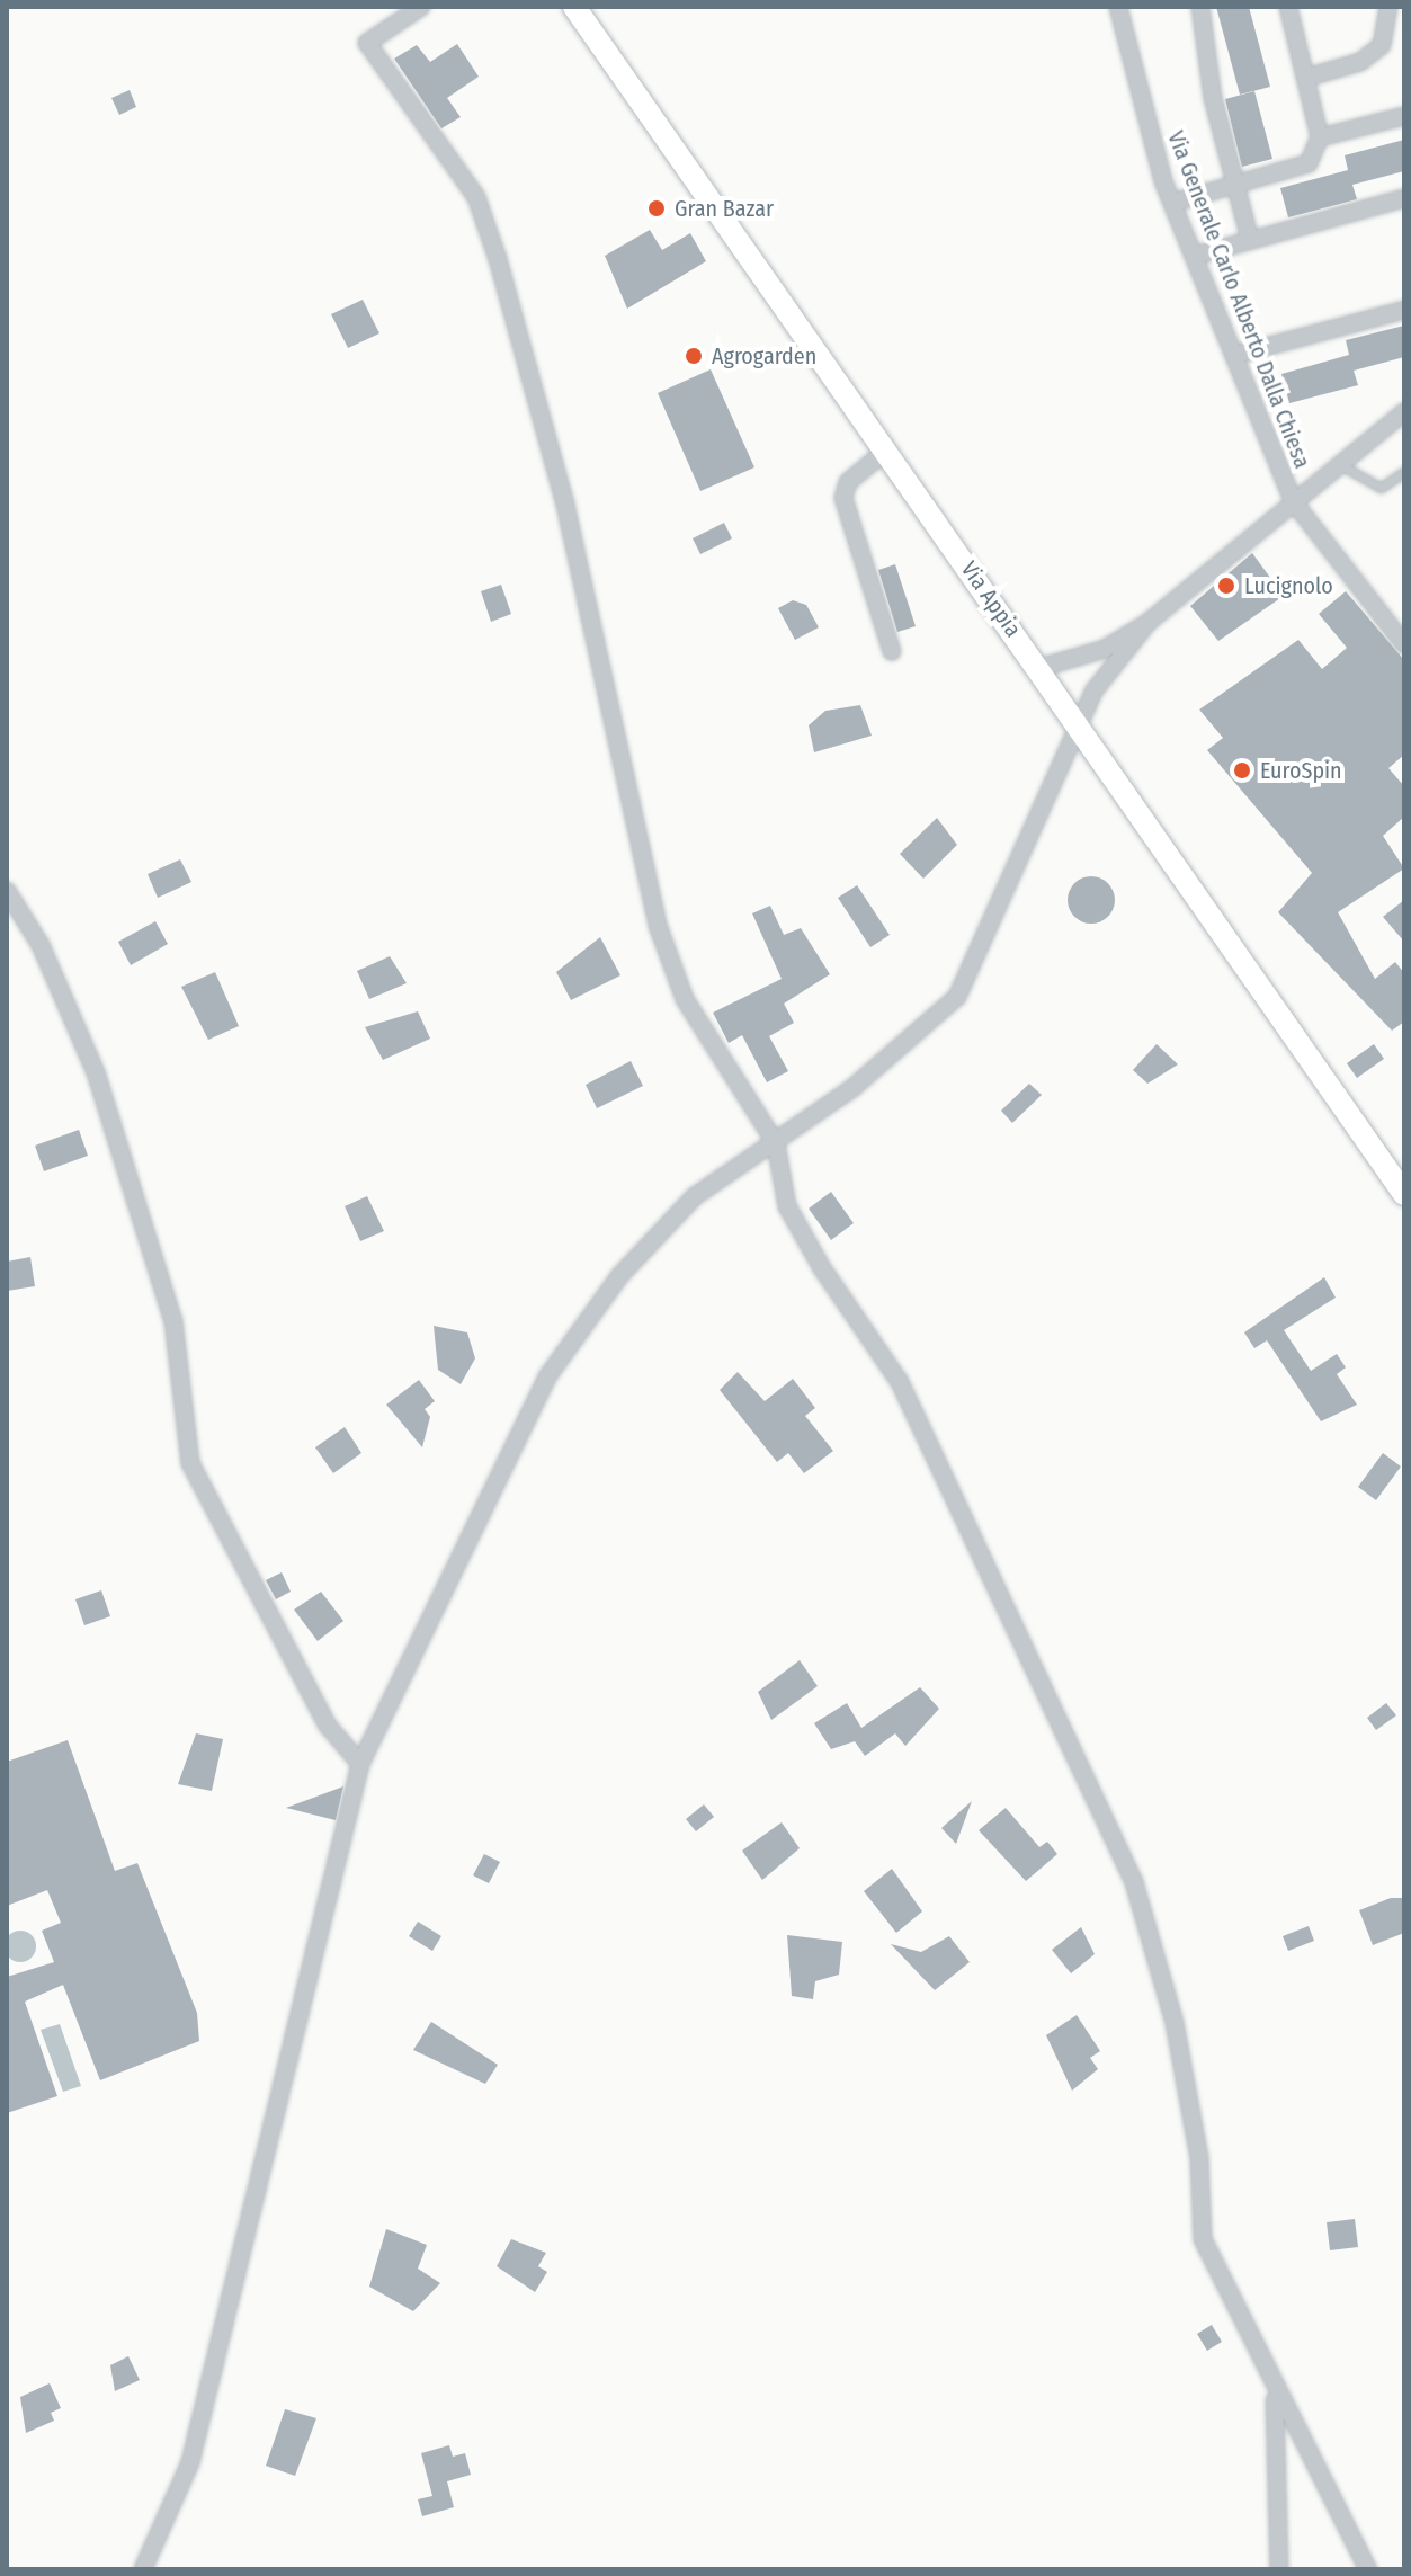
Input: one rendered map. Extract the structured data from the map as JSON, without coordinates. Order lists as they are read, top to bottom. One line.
{"streets":{"main road":["Via Appia"],"street":["Via Generale Carlo Alberto Dalla Chiesa"]},"places":["Gran Bazar","Agrogarden","Lucignolo","EuroSpin"]}
